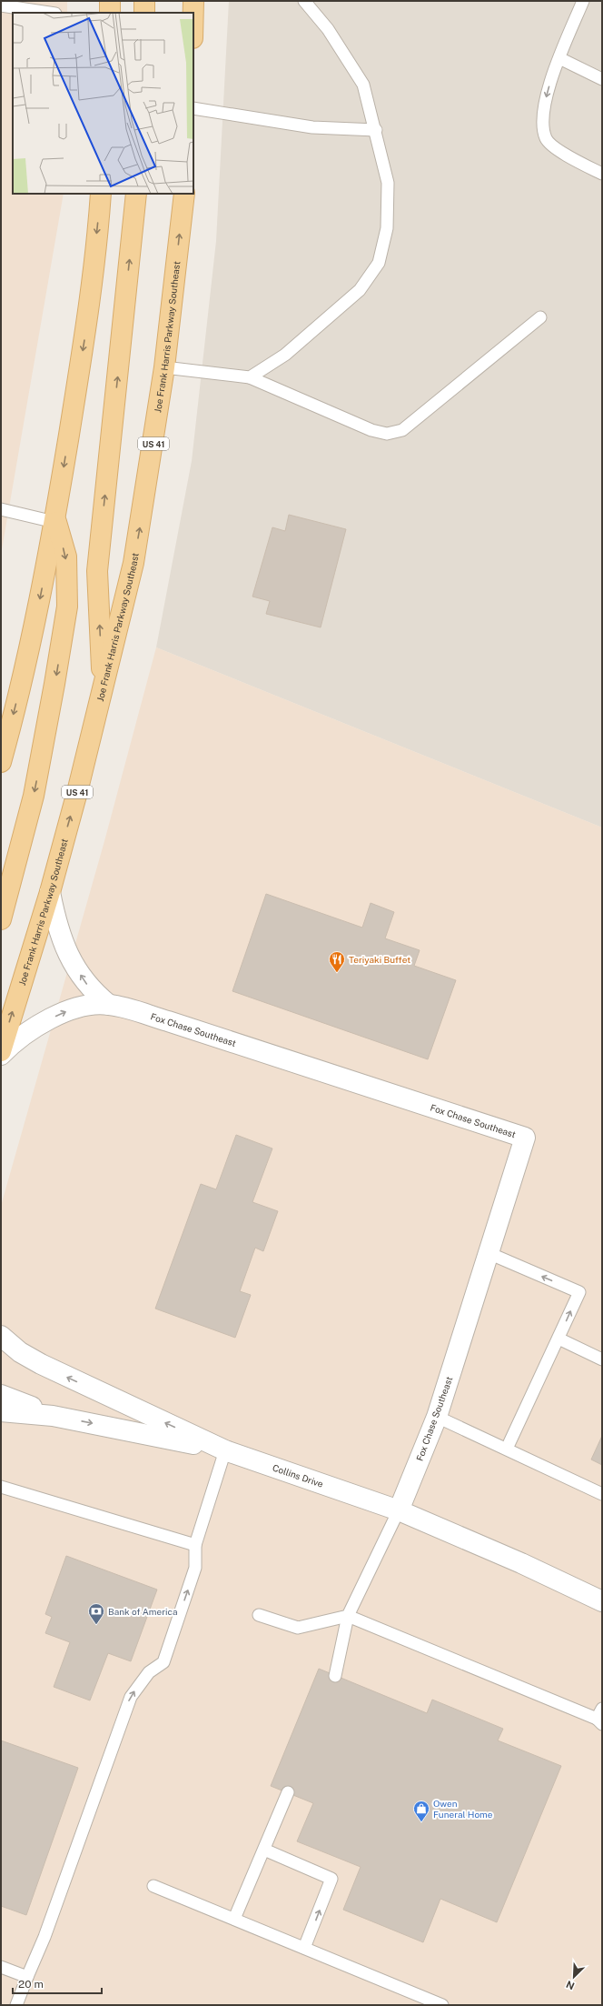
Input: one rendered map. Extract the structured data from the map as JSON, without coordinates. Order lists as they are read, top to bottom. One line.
{"streets":{"main road":["Joe Frank Harris Parkway Southeast","US 41"],"street":["Fox Chase Southeast","Collins Drive"]},"crossings":[["Joe Frank Harris Parkway Southeast","Fox Chase Southeast"],["Fox Chase Southeast","Collins Drive"]],"places":{"restaurant":["Teriyaki Buffet"],"bank":["Bank of America"],"shop":["Owen Funeral Home"]},"scale_bar":"20 m","north":"bottom left"}
